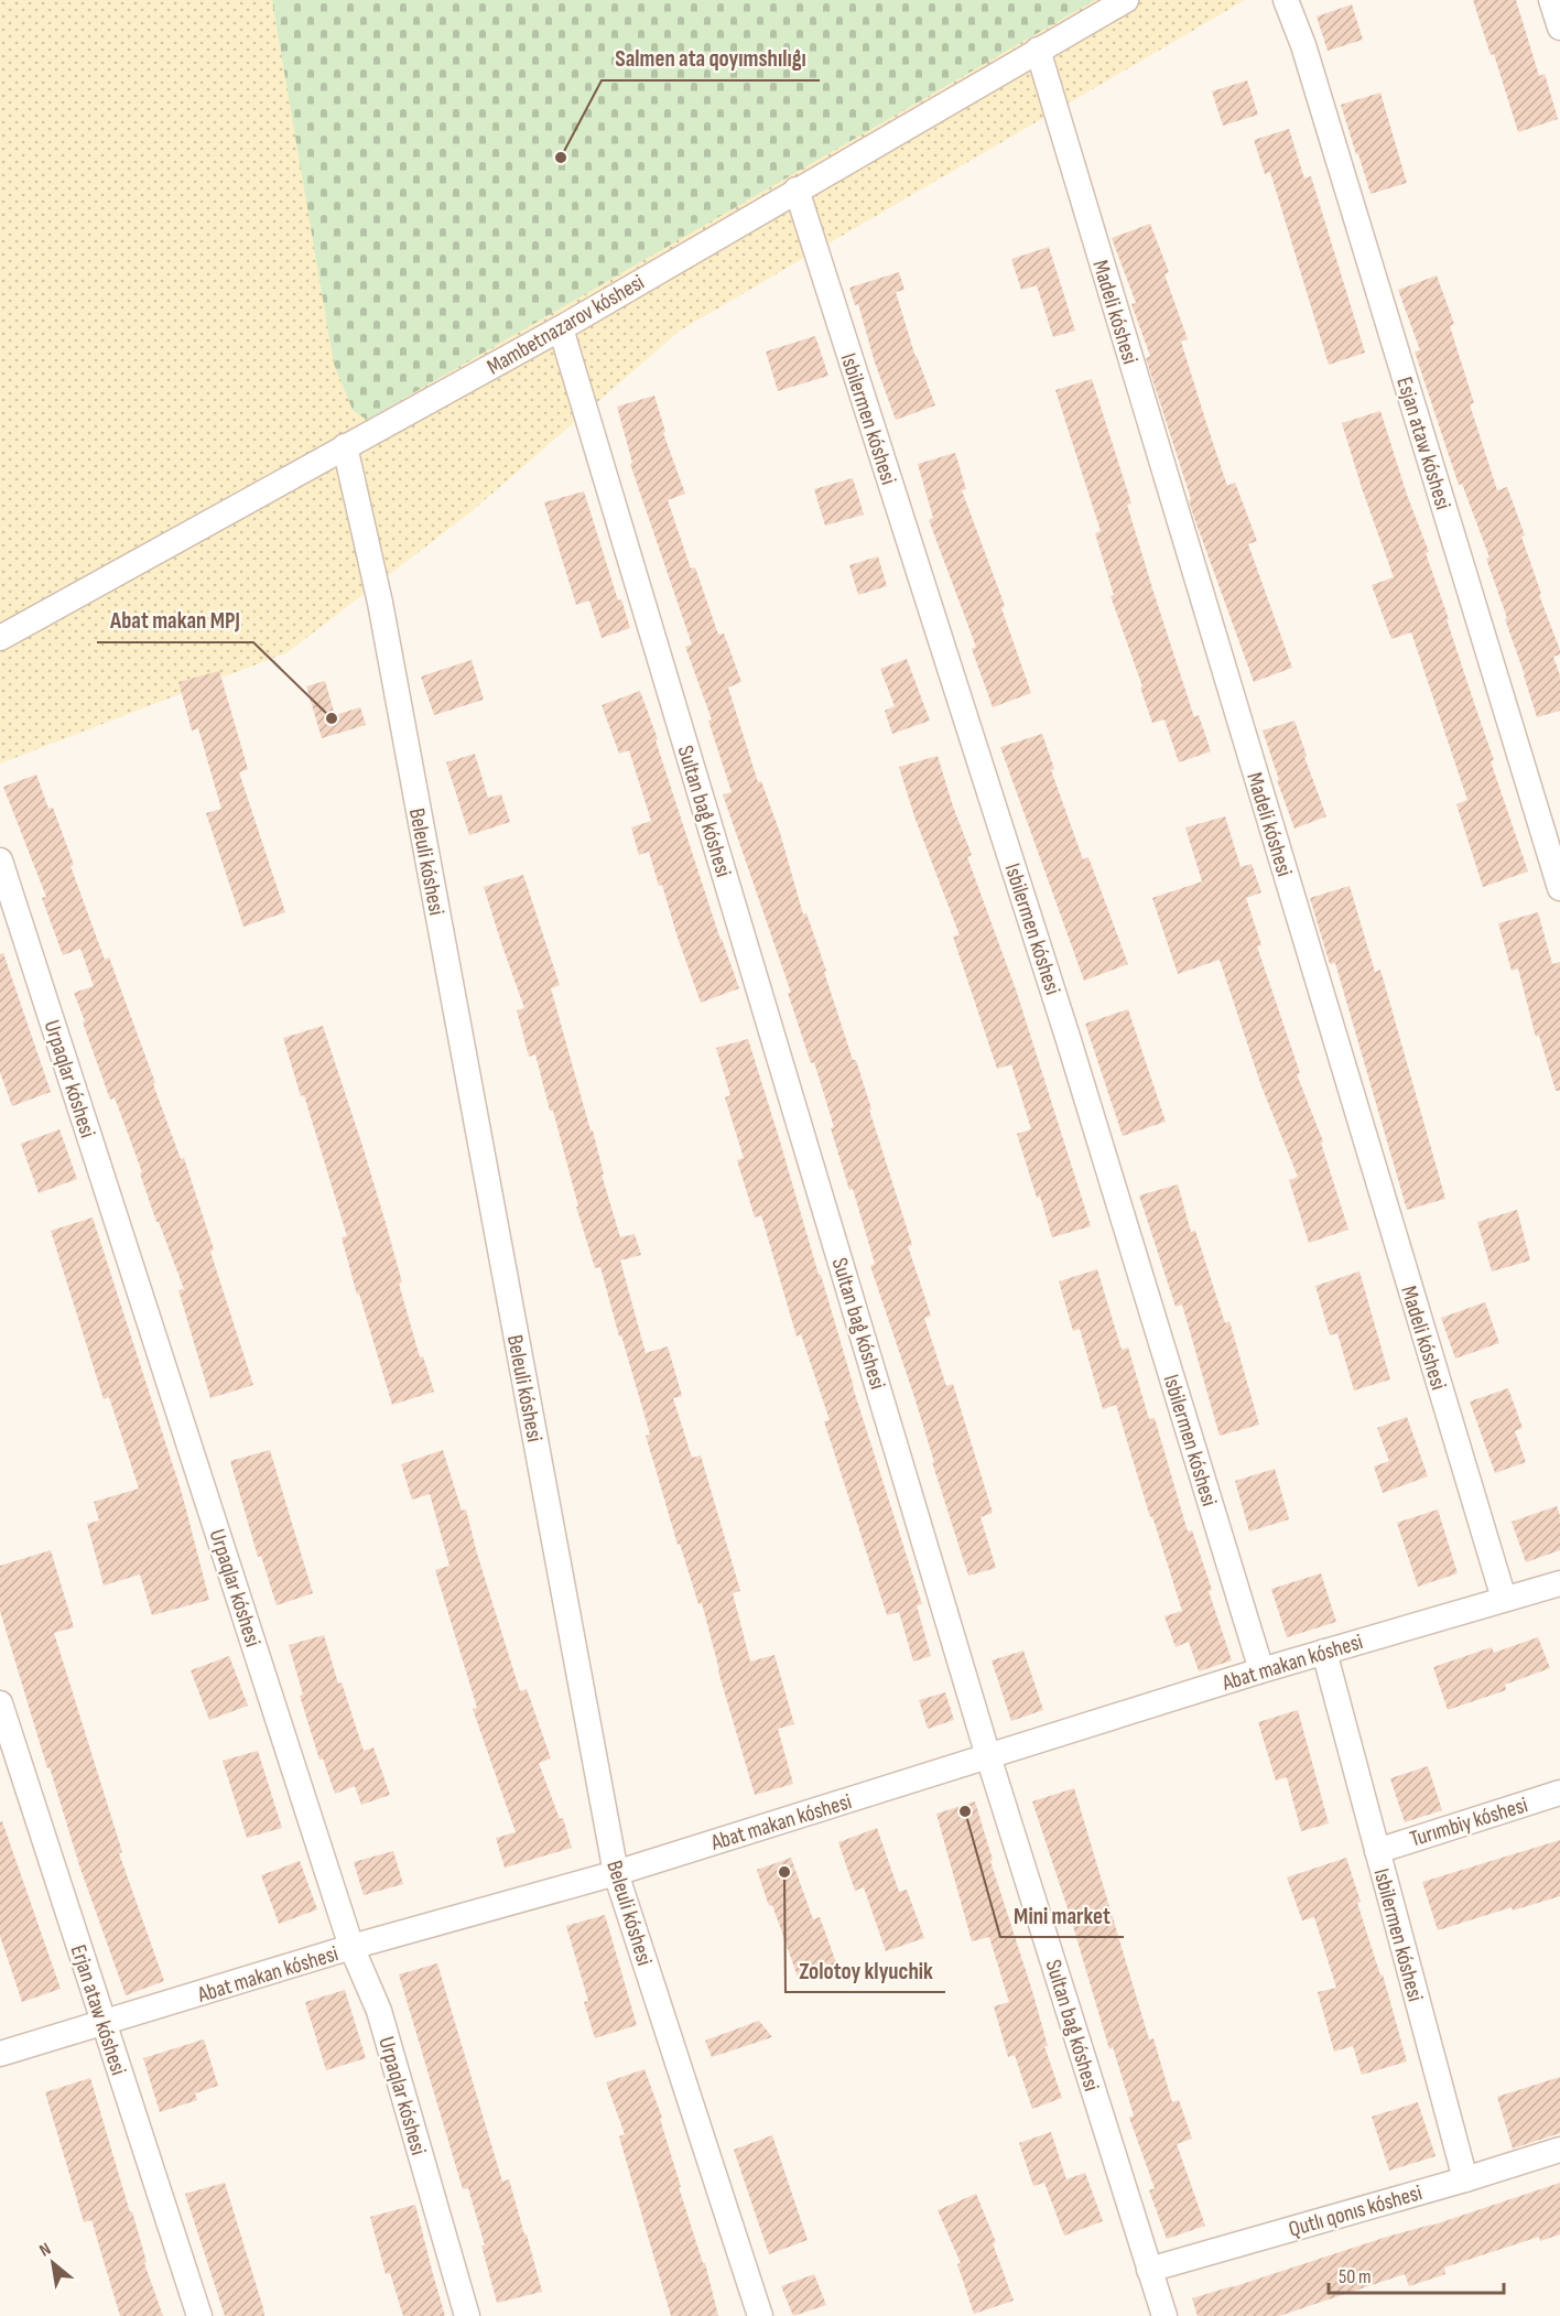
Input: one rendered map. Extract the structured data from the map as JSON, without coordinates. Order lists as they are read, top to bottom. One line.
{"streets":{"street":["Madeli kóshesi","Mambetnazarov kóshesi","Isbilermen kóshesi","Esjan ataw kóshesi","Sultan baǵ kóshesi","Beleuli kóshesi","Urpaqlar kóshesi","Abat makan kóshesi","Turımbiy kóshesi","Erjan ataw kóshesi","Qutlı qonıs kóshesi"]},"crossings":[["Madeli kóshesi","Mambetnazarov kóshesi"],["Madeli kóshesi","Abat makan kóshesi"],["Mambetnazarov kóshesi","Isbilermen kóshesi"],["Mambetnazarov kóshesi","Sultan baǵ kóshesi"],["Mambetnazarov kóshesi","Beleuli kóshesi"],["Isbilermen kóshesi","Abat makan kóshesi"],["Isbilermen kóshesi","Turımbiy kóshesi"],["Isbilermen kóshesi","Qutlı qonıs kóshesi"],["Sultan baǵ kóshesi","Abat makan kóshesi"],["Sultan baǵ kóshesi","Qutlı qonıs kóshesi"],["Beleuli kóshesi","Abat makan kóshesi"],["Urpaqlar kóshesi","Abat makan kóshesi"],["Abat makan kóshesi","Erjan ataw kóshesi"]],"places":["Salmen ata qoyımshılıǵı","Abat makan MPJ","Mini market","Zolotoy klyuchik"],"scale_bar":"50 m","north":"top left"}
